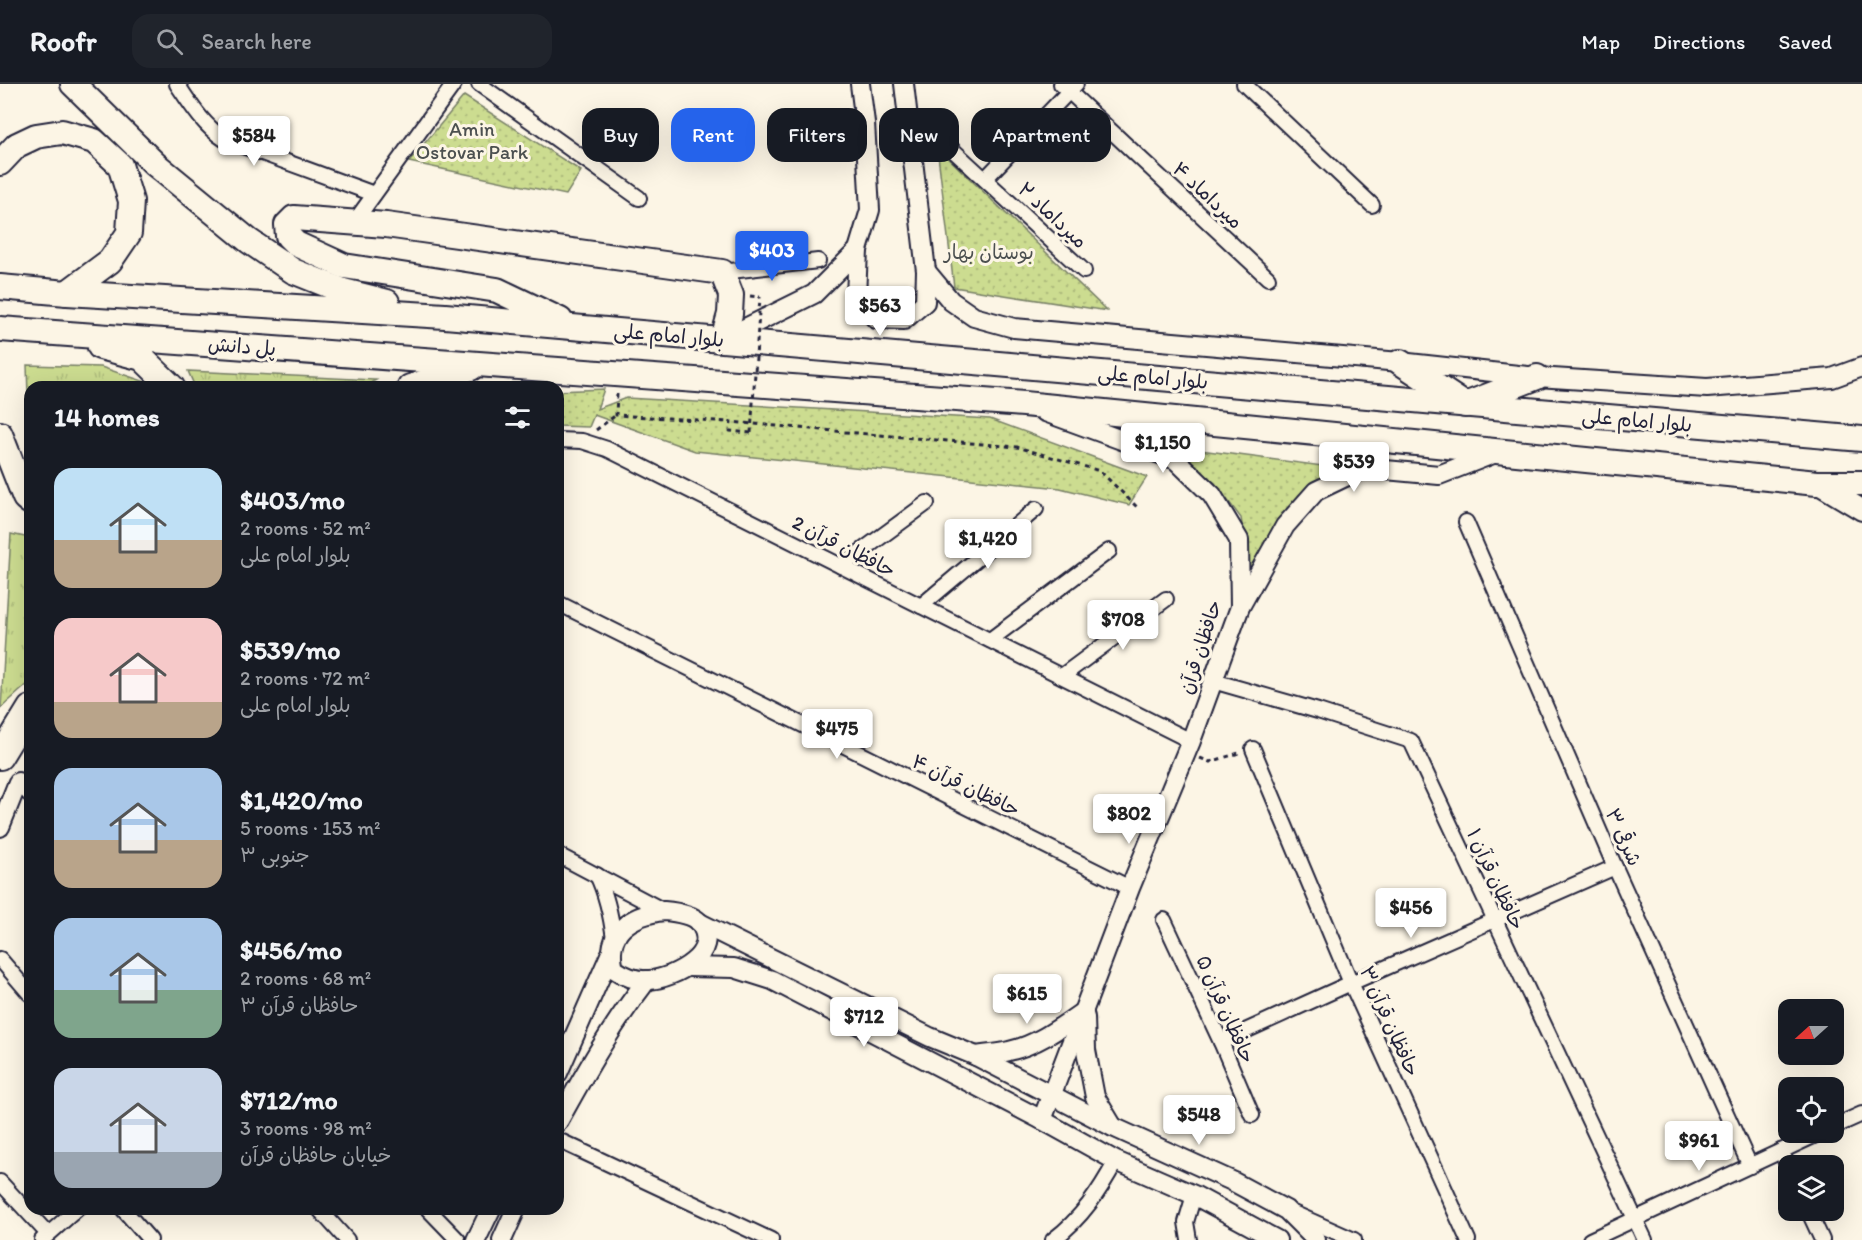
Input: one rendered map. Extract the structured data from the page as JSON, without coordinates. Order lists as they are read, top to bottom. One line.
{"streets":{"highway":["بلوار امام علی","پل دانش"],"street":["میرداماد ۴","میرداماد ۲","حافظان قرآن 2","حافظان قرآن","حافظان قرآن ۴","۳ شرقی","حافظان قرآن ۱","حافظان قرآن ۵","حافظان قرآن ۳"]},"crossings":[["بلوار امام علی","پل دانش"],["بلوار امام علی","حافظان قرآن"],["حافظان قرآن 2","حافظان قرآن"],["حافظان قرآن","حافظان قرآن ۴"],["حافظان قرآن","حافظان قرآن ۱"]],"parks":["Amin Ostovar Park","بوستان بهار"],"north":"left","page":{"header":"Roofr","search":"Search here","nav":["Map","Directions","Saved"],"chip":["Buy","Rent","Filters","New","Apartment"],"price":["$584","$403","$563","$1,150","$539","$1,420","$708","$475","$802","$456","$615","$712","$548","$961"],"heading":"14 homes","list":[{"name":"$403/mo","note":"2 rooms · 52 m² · بلوار امام علی"},{"name":"$539/mo","note":"2 rooms · 72 m² · بلوار امام علی"},{"name":"$1,420/mo","note":"5 rooms · 153 m² · جنوبی ۳"},{"name":"$456/mo","note":"2 rooms · 68 m² · حافظان قرآن ۳"},{"name":"$712/mo","note":"3 rooms · 98 m² · خیابان حافظان قرآن"}]}}
